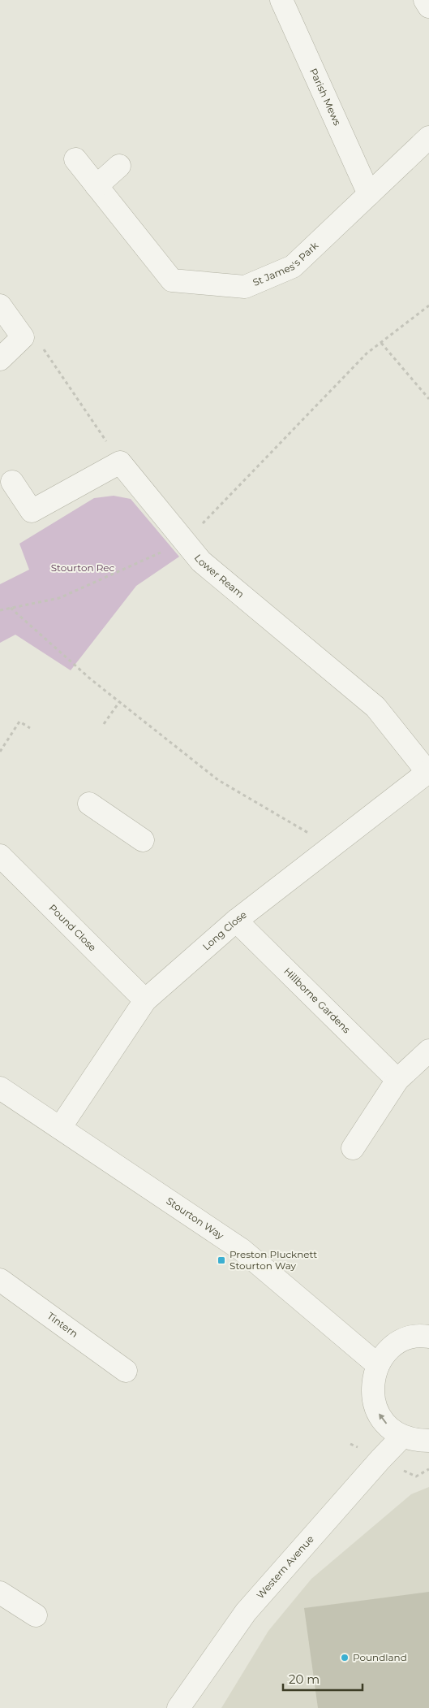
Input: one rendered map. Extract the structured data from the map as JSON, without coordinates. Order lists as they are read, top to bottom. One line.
{"streets":{"street":["Parish Mews","St James's Park","Lower Ream","Pound Close","Long Close","Hillborne Gardens","Stourton Way","Tintern","Western Avenue"]},"crossings":[["Parish Mews","St James's Park"],["Lower Ream","Long Close"],["Pound Close","Long Close"],["Long Close","Hillborne Gardens"],["Long Close","Stourton Way"]],"parks":["Stourton Rec"],"places":{"transit":["Preston Plucknett Stourton Way"],"other":["Poundland"]},"scale_bar":"20 m"}
